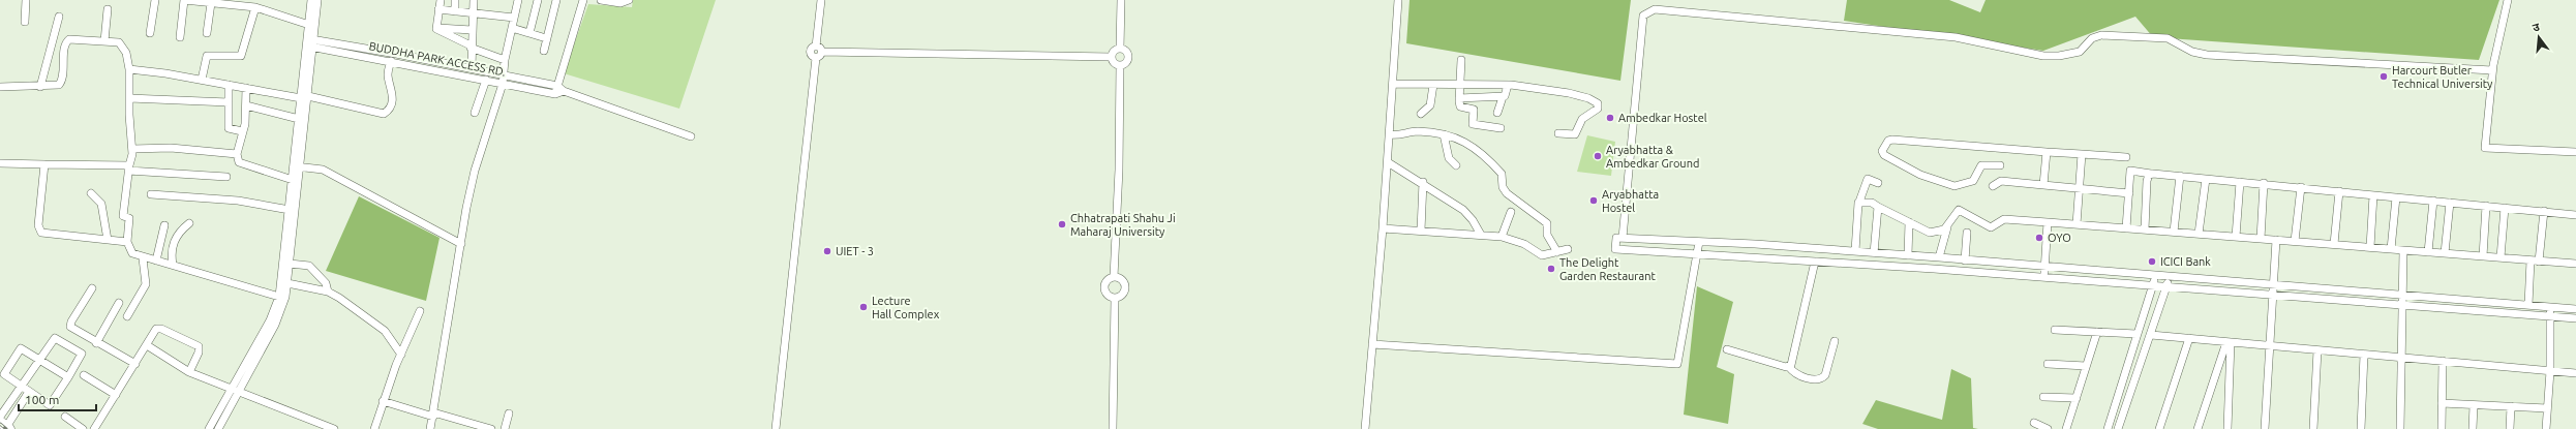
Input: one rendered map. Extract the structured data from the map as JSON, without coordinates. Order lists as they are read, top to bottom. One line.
{"streets":{"street":["BUDDHA PARK ACCESS RD."]},"places":["Harcourt Butler Technical University","Ambedkar Hostel","Aryabhatta & Ambedkar Ground","Aryabhatta Hostel","Chhatrapati Shahu Ji Maharaj University","OYO","UIET - 3","ICICI Bank","The Delight Garden Restaurant","Lecture Hall Complex"],"scale_bar":"100 m","north":"top"}
